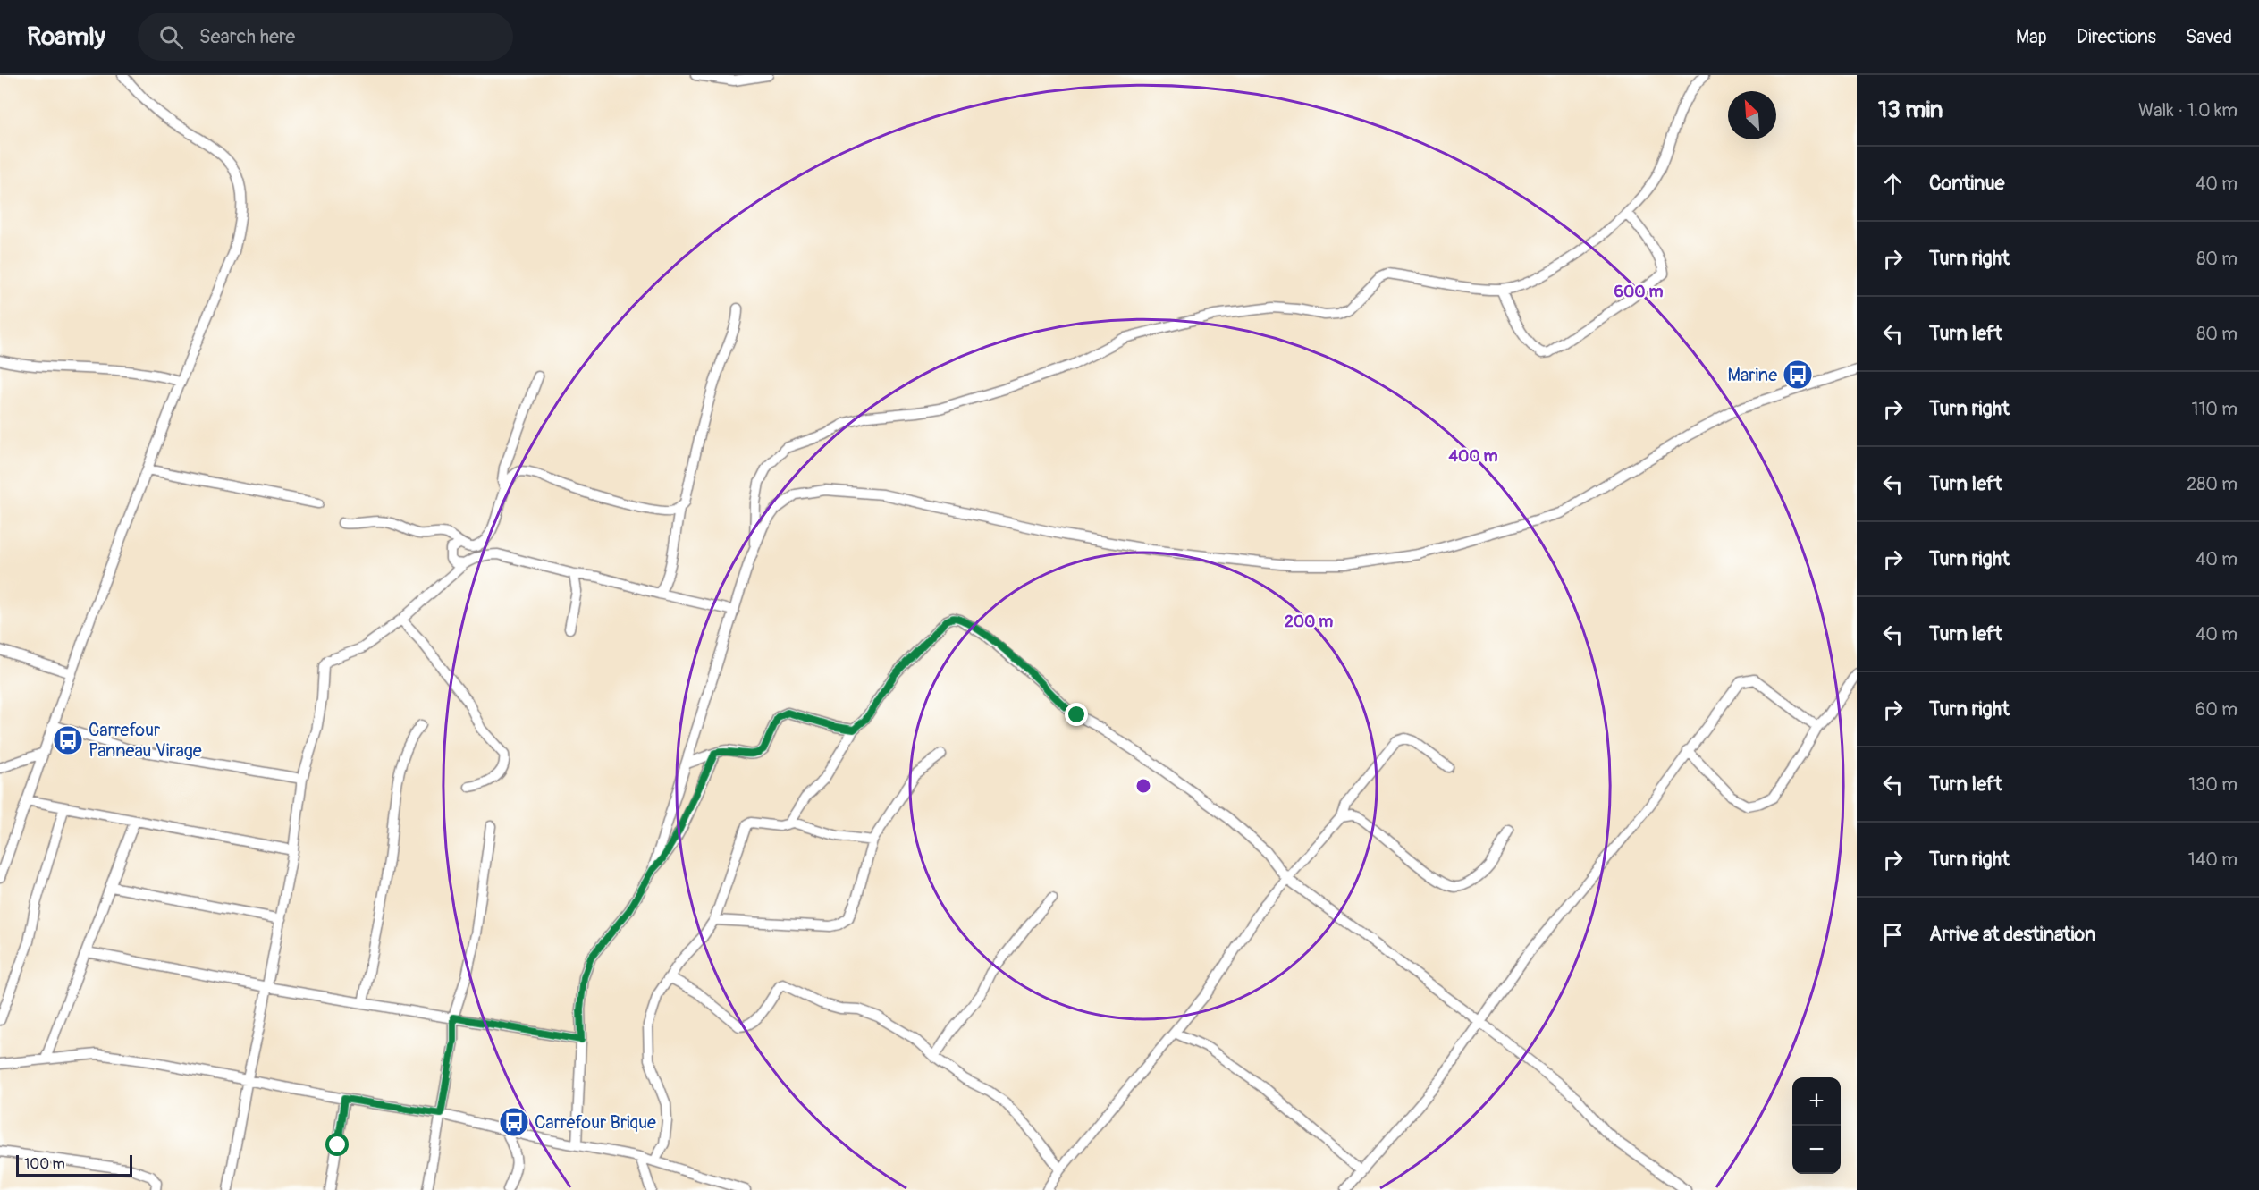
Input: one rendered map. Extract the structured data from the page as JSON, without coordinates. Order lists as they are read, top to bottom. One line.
{"places":{"bus stop":["Marine","Carrefour Panneau Virage","Carrefour Brique"]},"scale_bar":"100 m","north":"top left","page":{"header":"Roamly","search":"Search here","nav":["Map","Directions","Saved"],"heading":["13 min","Walk · 1.0 km"],"list":[["Continue","40 m"],["Turn right","80 m"],["Turn left","80 m"],["Turn right","110 m"],["Turn left","280 m"],["Turn right","40 m"],["Turn left","40 m"],["Turn right","60 m"],["Turn left","130 m"],["Turn right","140 m"],"Arrive at destination"],"map_buttons":["+","−"],"scale":"100 m"},"rings":["600 m","400 m","200 m"]}
